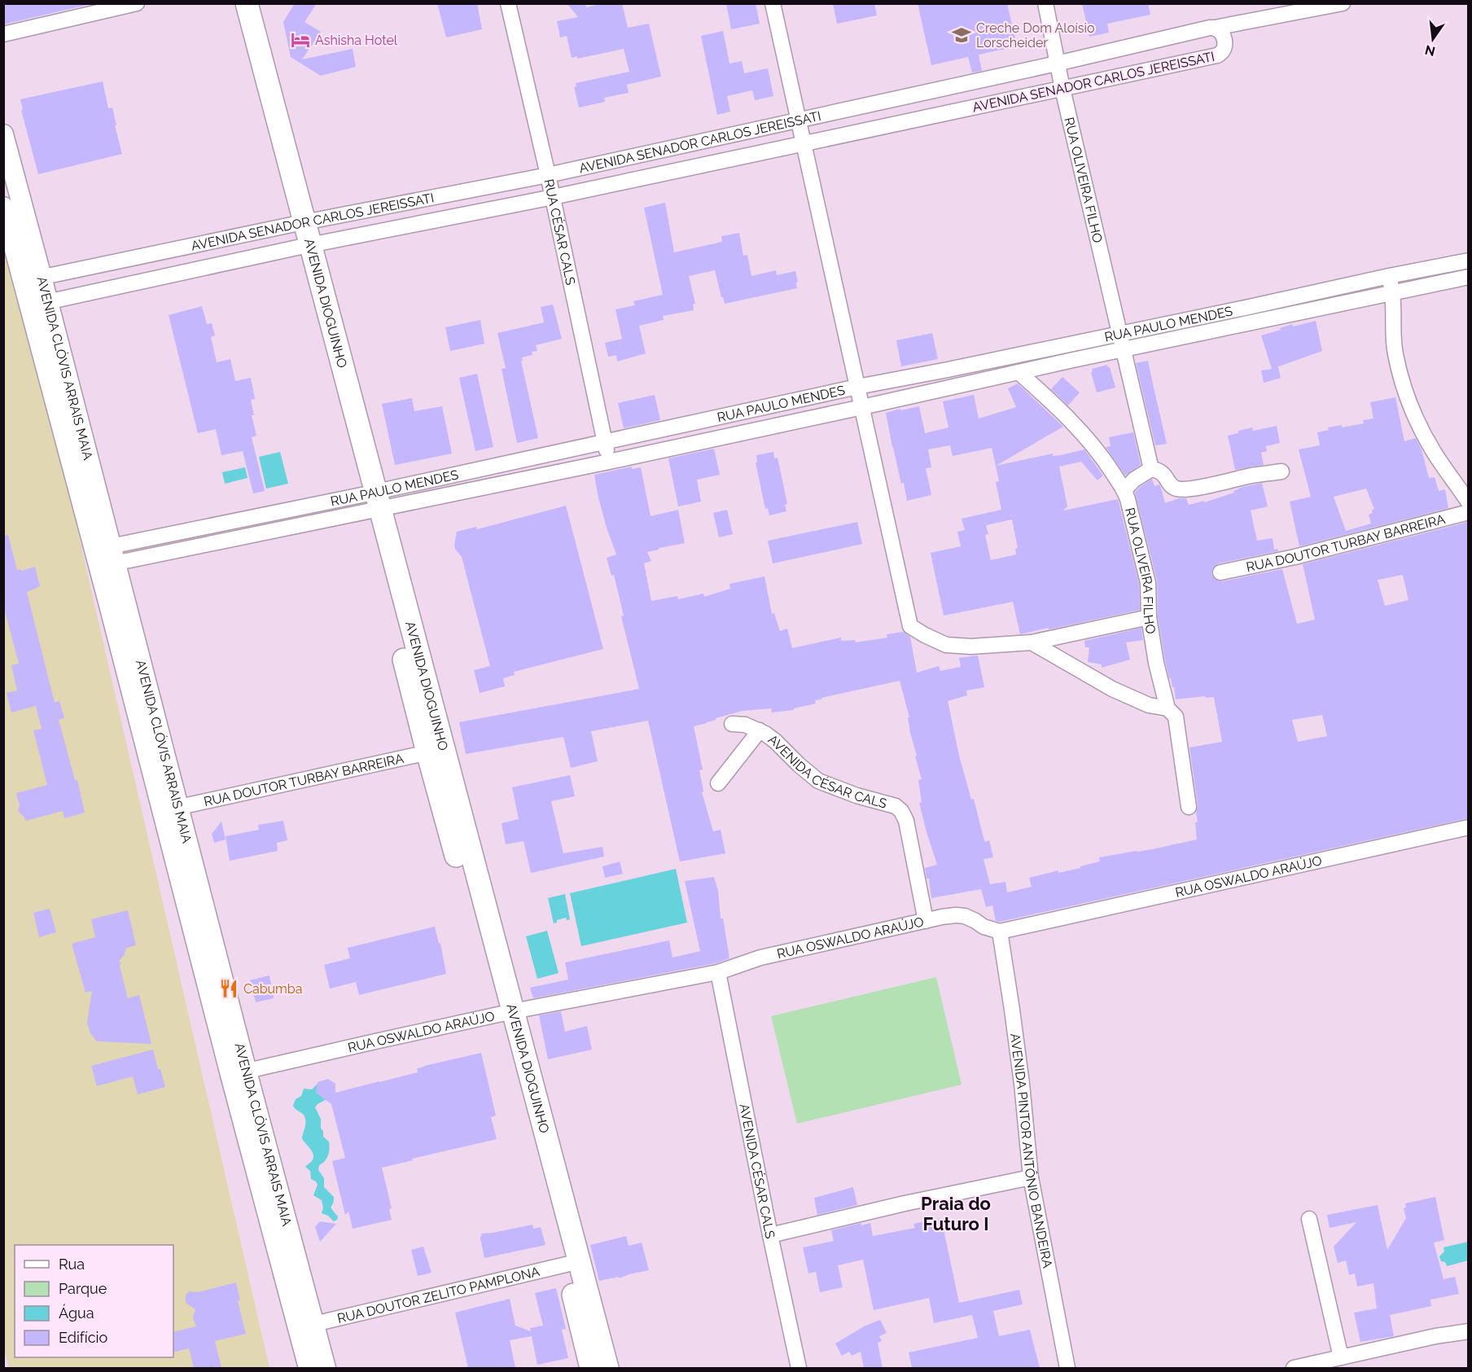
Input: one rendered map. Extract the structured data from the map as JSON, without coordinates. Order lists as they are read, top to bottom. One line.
{"streets":{"main road":["AVENIDA DIOGUINHO","AVENIDA CLÓVIS ARRAIS MAIA"],"street":["AVENIDA SENADOR CARLOS JEREISSATI","RUA OLIVEIRA FILHO","RUA CÉSAR CALS","RUA PAULO MENDES","RUA DOUTOR TURBAY BARREIRA","AVENIDA CÉSAR CALS","RUA OSWALDO ARAÚJO","AVENIDA PINTOR ANTÔNIO BANDEIRA","RUA DOUTOR ZELITO PAMPLONA"]},"crossings":[["AVENIDA SENADOR CARLOS JEREISSATI","RUA OLIVEIRA FILHO"],["AVENIDA SENADOR CARLOS JEREISSATI","RUA CÉSAR CALS"],["AVENIDA SENADOR CARLOS JEREISSATI","AVENIDA DIOGUINHO"],["AVENIDA SENADOR CARLOS JEREISSATI","AVENIDA CLÓVIS ARRAIS MAIA"],["RUA OLIVEIRA FILHO","RUA PAULO MENDES"],["RUA CÉSAR CALS","RUA PAULO MENDES"],["AVENIDA DIOGUINHO","RUA PAULO MENDES"],["AVENIDA DIOGUINHO","RUA DOUTOR TURBAY BARREIRA"],["AVENIDA DIOGUINHO","RUA OSWALDO ARAÚJO"],["AVENIDA DIOGUINHO","RUA DOUTOR ZELITO PAMPLONA"],["RUA PAULO MENDES","AVENIDA CLÓVIS ARRAIS MAIA"],["AVENIDA CLÓVIS ARRAIS MAIA","RUA DOUTOR TURBAY BARREIRA"],["AVENIDA CLÓVIS ARRAIS MAIA","RUA OSWALDO ARAÚJO"],["AVENIDA CLÓVIS ARRAIS MAIA","RUA DOUTOR ZELITO PAMPLONA"],["AVENIDA CÉSAR CALS","RUA OSWALDO ARAÚJO"],["RUA OSWALDO ARAÚJO","AVENIDA PINTOR ANTÔNIO BANDEIRA"]],"districts":["Praia do Futuro I"],"places":{"school or university":["Creche Dom Aloísio Lorscheider"],"hotel":["Ashisha Hotel"],"restaurant":["Cabumba"]},"legend":["Rua","Parque","Água","Edifício"],"north":"bottom"}
